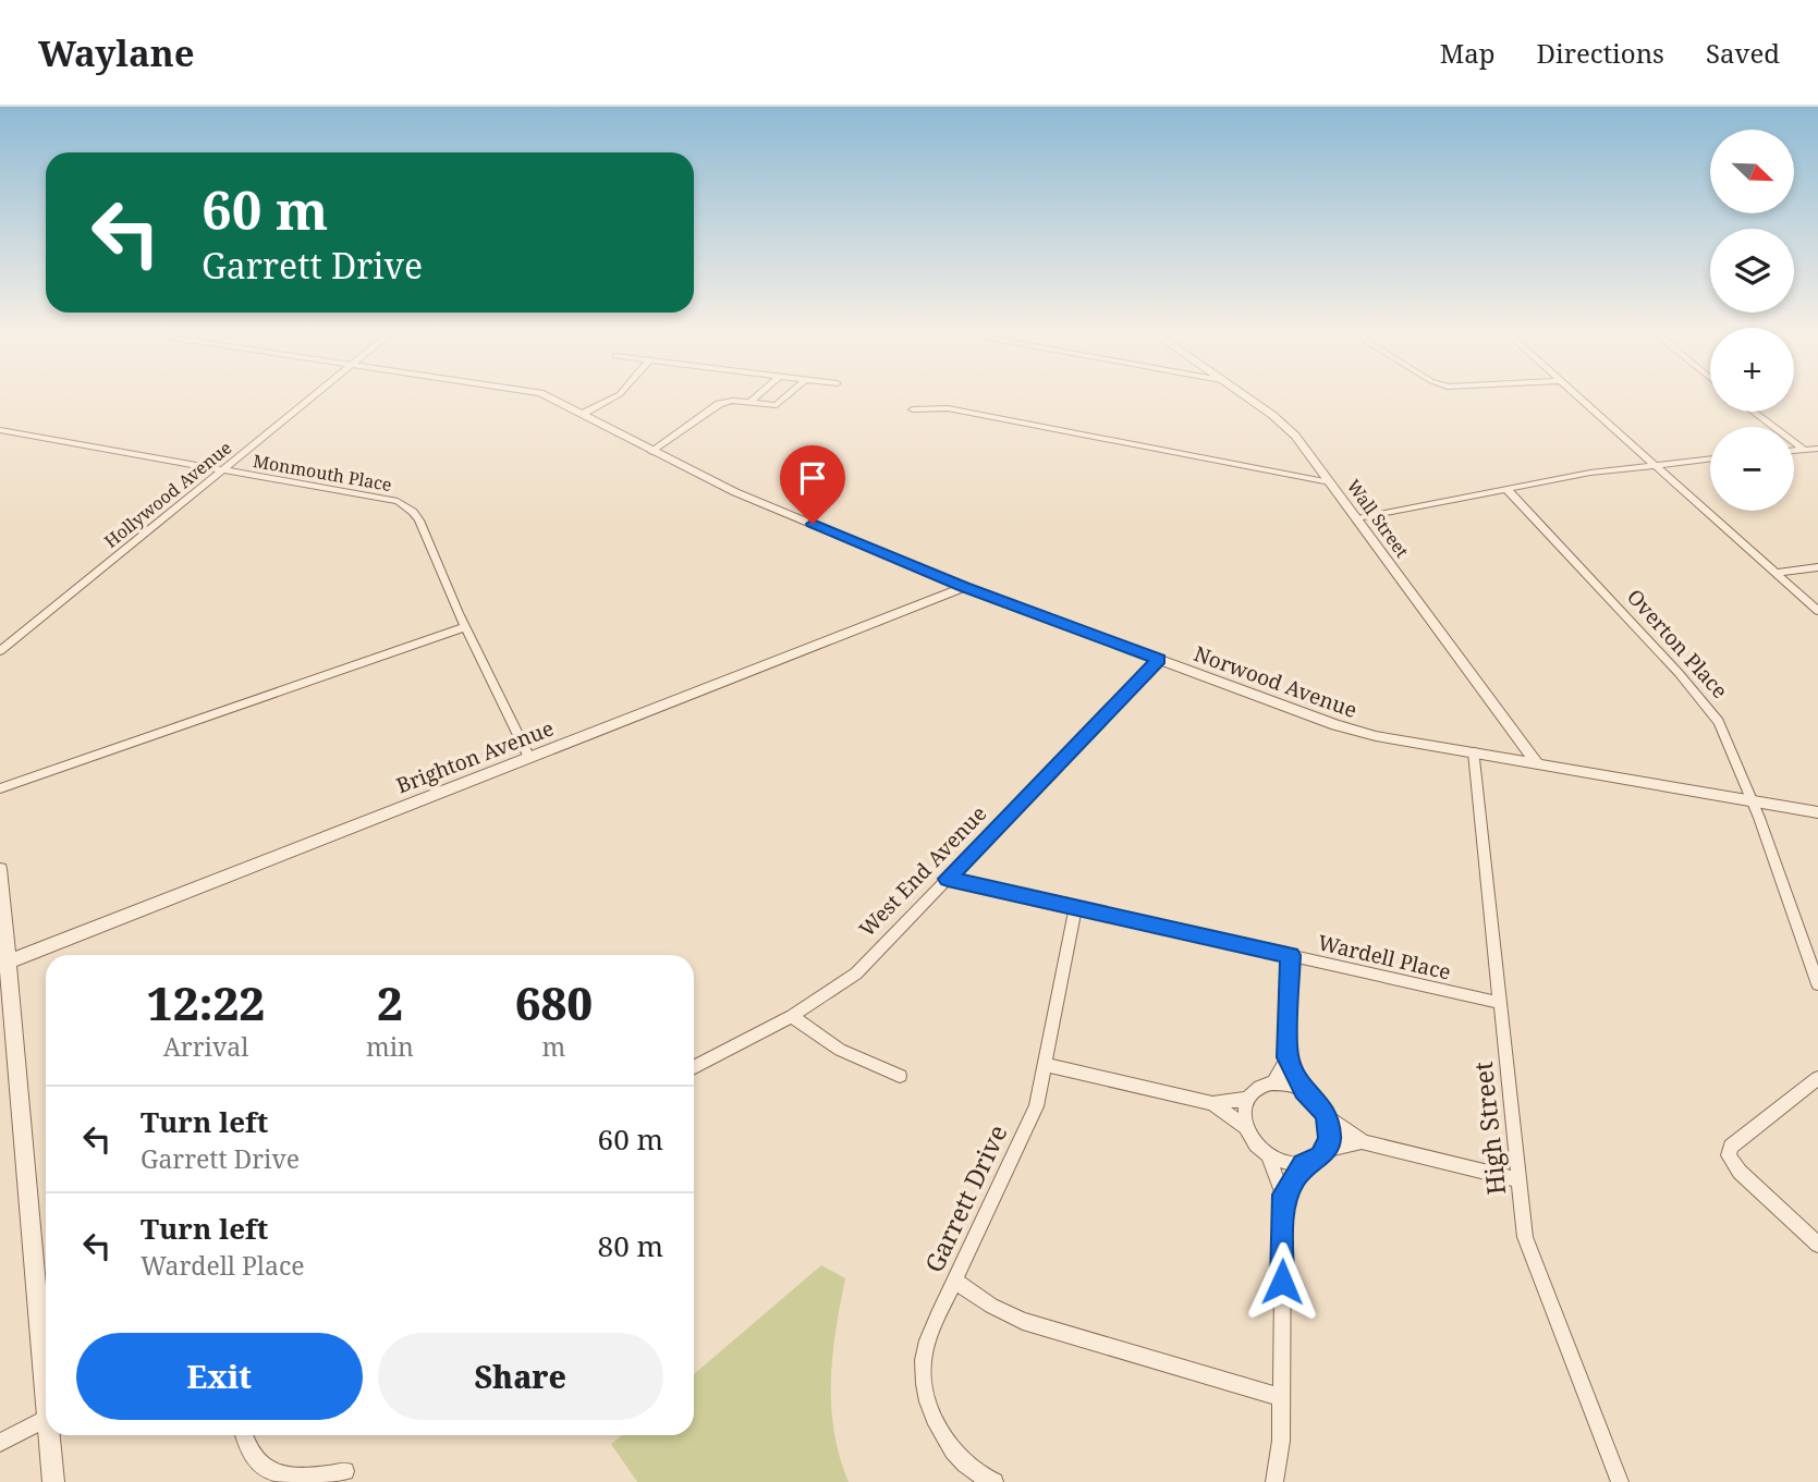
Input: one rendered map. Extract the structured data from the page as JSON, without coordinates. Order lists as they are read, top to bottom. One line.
{"streets":{"street":["Monmouth Place","Hollywood Avenue","Wall Street","Overton Place","Norwood Avenue","Brighton Avenue","West End Avenue","Wardell Place","High Street","Garrett Drive"]},"crossings":[["Monmouth Place","Hollywood Avenue"],["Monmouth Place","Brighton Avenue"],["Wall Street","Norwood Avenue"],["Overton Place","Norwood Avenue"],["Norwood Avenue","Brighton Avenue"],["Norwood Avenue","West End Avenue"],["Norwood Avenue","High Street"],["West End Avenue","Wardell Place"],["Wardell Place","High Street"],["Wardell Place","Garrett Drive"]],"north":"bottom right","page":{"header":"Waylane","nav":["Map","Directions","Saved"],"map_buttons":["+","−"],"turn":["60 m","Garrett Drive"],"eta":["12:22","Arrival","2","min","680","m"],"list":[{"name":"Turn left","note":"Garrett Drive","value":"60 m"},{"name":"Turn left","note":"Wardell Place","value":"80 m"}],"buttons":["Exit","Share"]}}
